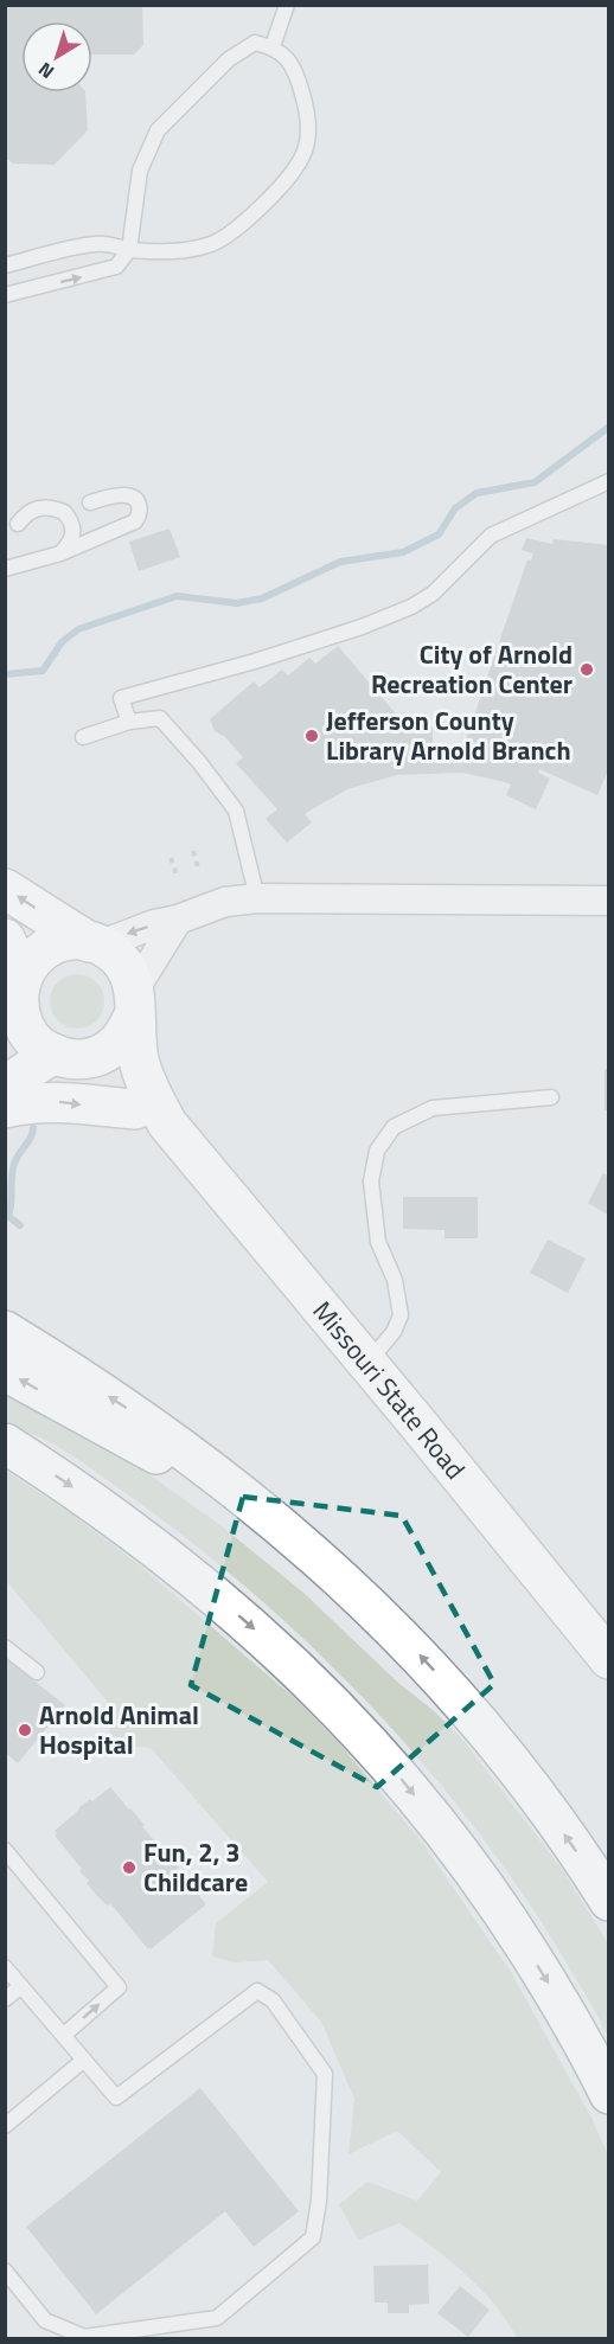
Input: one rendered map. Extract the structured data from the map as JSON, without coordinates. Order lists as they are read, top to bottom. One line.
{"streets":{"main road":["Missouri State Road"]},"places":["City of Arnold Recreation Center","Jefferson County Library Arnold Branch","Arnold Animal Hospital","Fun, 2, 3 Childcare"],"north":"bottom left"}
